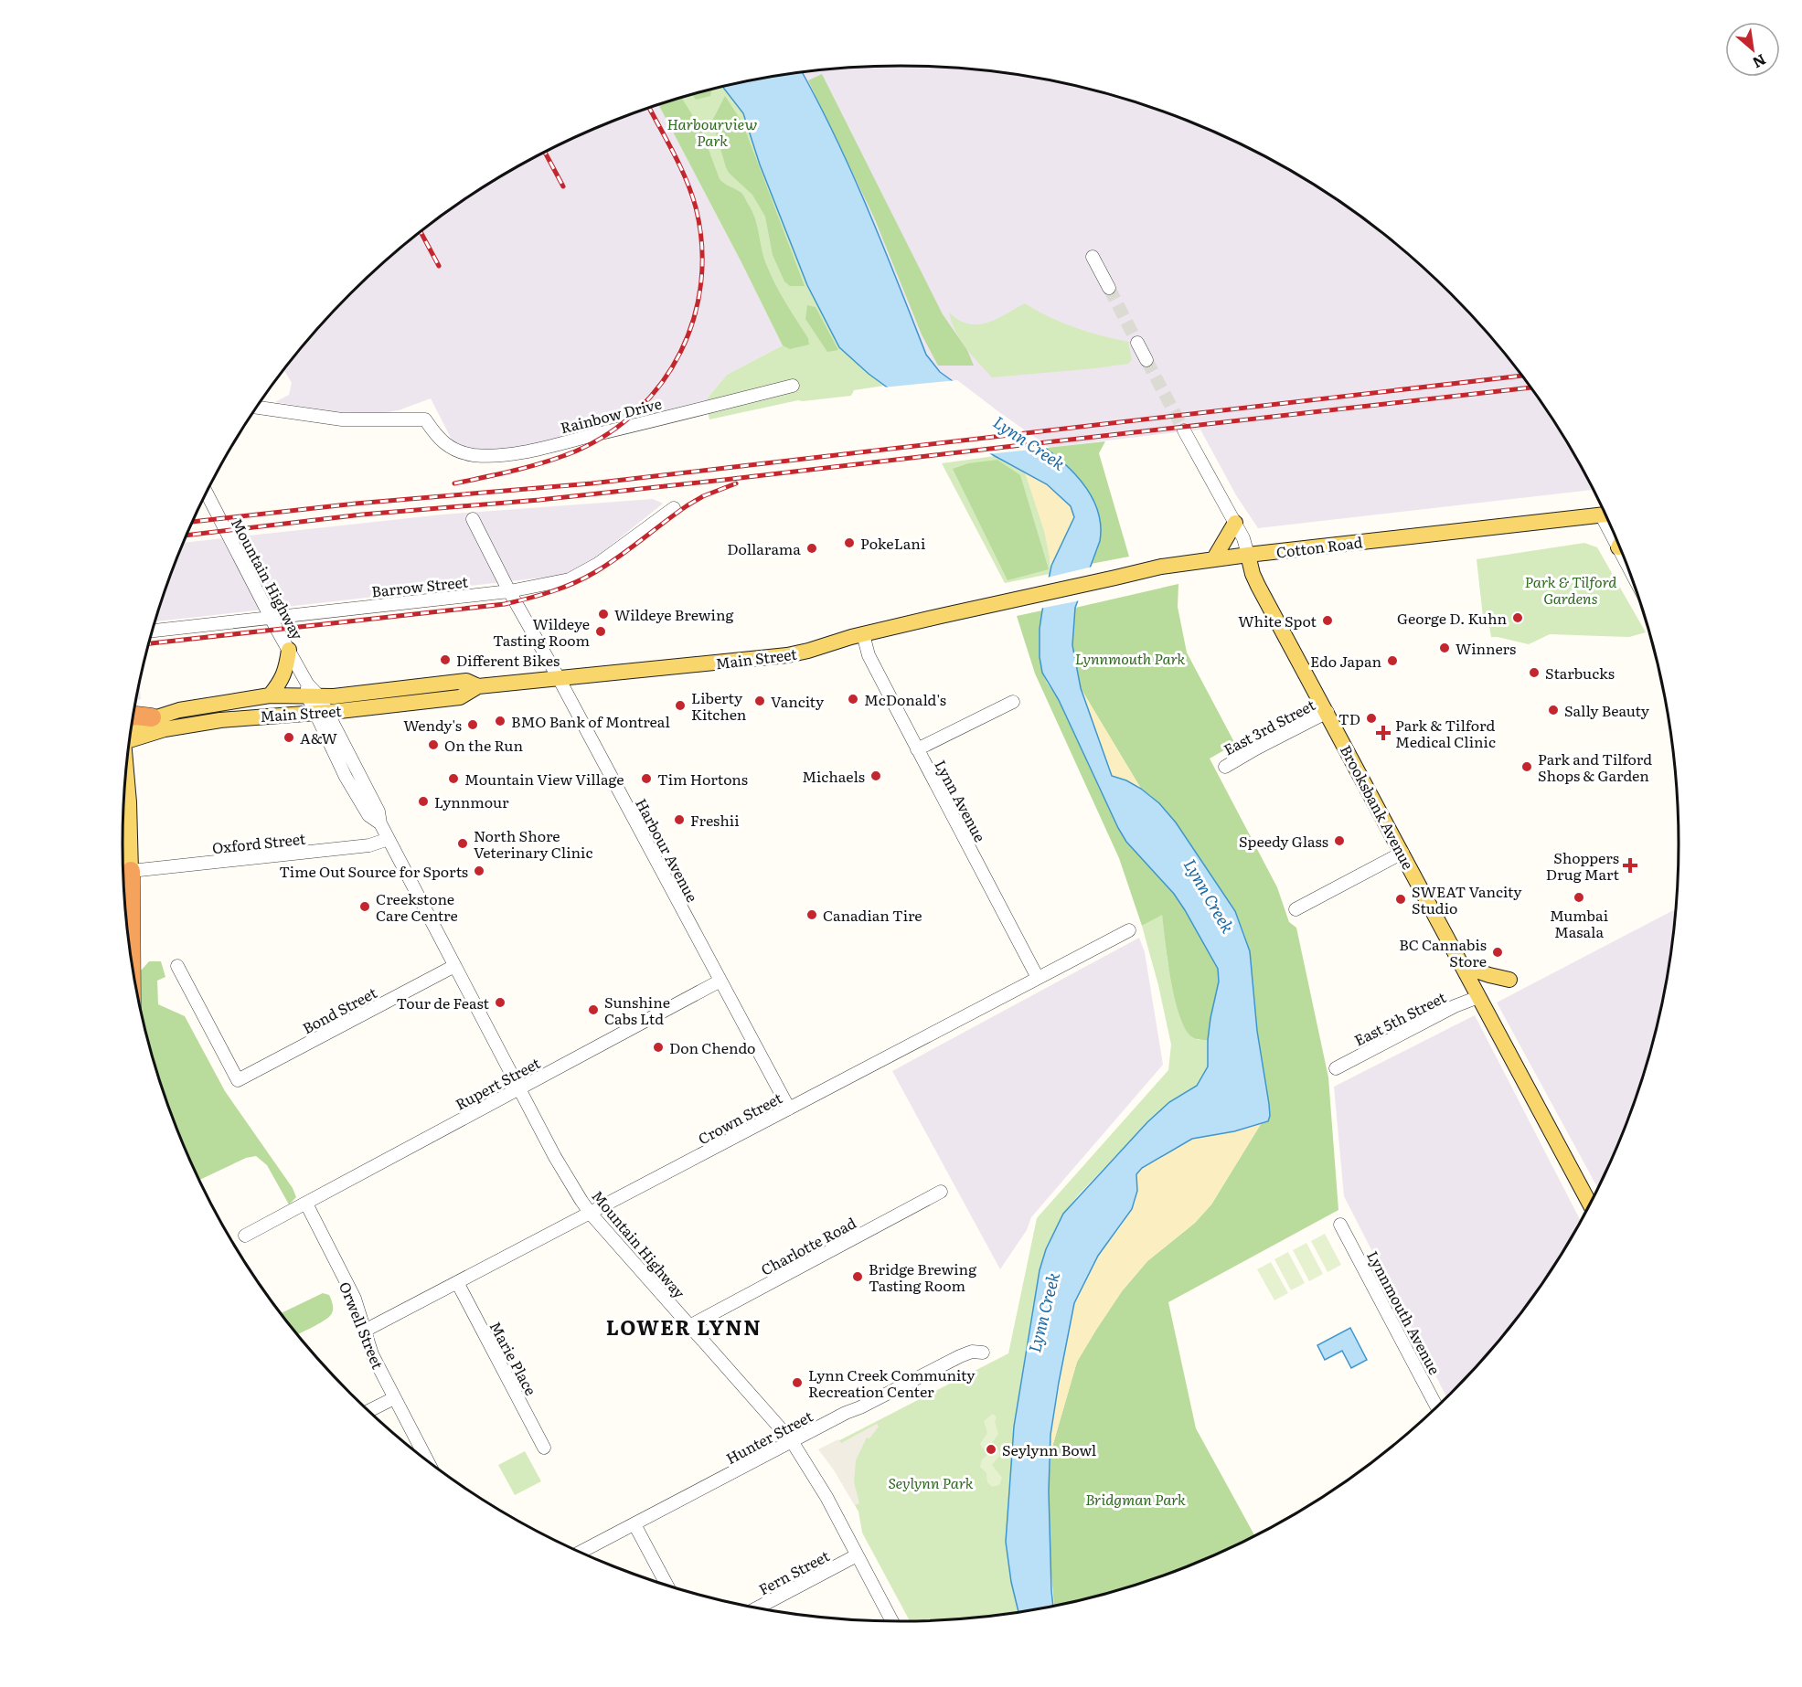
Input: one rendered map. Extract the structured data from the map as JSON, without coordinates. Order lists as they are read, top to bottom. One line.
{"streets":{"main road":["Cotton Road","Main Street","Brooksbank Avenue"],"street":["Rainbow Drive","Mountain Highway","Barrow Street","East 3rd Street","Lynn Avenue","Oxford Street","Harbour Avenue","Bond Street","East 5th Street","Rupert Street","Crown Street","Charlotte Road","Lynnmouth Avenue","Orwell Street","Marie Place","Hunter Street","Fern Street"]},"crossings":[["Cotton Road","Main Street"],["Cotton Road","Brooksbank Avenue"],["Mountain Highway","Barrow Street"],["Mountain Highway","Main Street"],["Mountain Highway","Oxford Street"],["Mountain Highway","Bond Street"],["Mountain Highway","Rupert Street"],["Mountain Highway","Crown Street"],["Mountain Highway","Charlotte Road"],["Mountain Highway","Hunter Street"],["Mountain Highway","Fern Street"],["Barrow Street","Harbour Avenue"],["Main Street","Lynn Avenue"],["Main Street","Harbour Avenue"],["East 3rd Street","Brooksbank Avenue"],["Lynn Avenue","Crown Street"],["Brooksbank Avenue","East 5th Street"],["Harbour Avenue","Rupert Street"],["Harbour Avenue","Crown Street"],["Rupert Street","Orwell Street"],["Crown Street","Orwell Street"],["Crown Street","Marie Place"]],"districts":["LOWER LYNN"],"water":["Lynn Creek"],"parks":["Harbourview Park","Park & Tilford Gardens","Lynnmouth Park","Seylynn Park","Bridgman Park"],"places":{"other":["PokeLani","Dollarama","Wildeye Brewing","George D. Kuhn","White Spot","Wildeye Tasting Room","Winners","Different Bikes","Edo Japan","Starbucks","McDonald's","Vancity","Liberty Kitchen","Sally Beauty","TD","BMO Bank of Montreal","Wendy's","A&W","On the Run","Park and Tilford Shops & Garden","Michaels","Mountain View Village","Tim Hortons","Lynnmour","Freshii","Speedy Glass","North Shore Veterinary Clinic","Time Out Source for Sports","Mumbai Masala","SWEAT Vancity Studio","Creekstone Care Centre","Canadian Tire","BC Cannabis Store","Tour de Feast","Sunshine Cabs Ltd","Don Chendo","Bridge Brewing Tasting Room","Lynn Creek Community Recreation Center","Seylynn Bowl"],"health":["Park & Tilford Medical Clinic","Shoppers Drug Mart"]},"north":"bottom right"}
